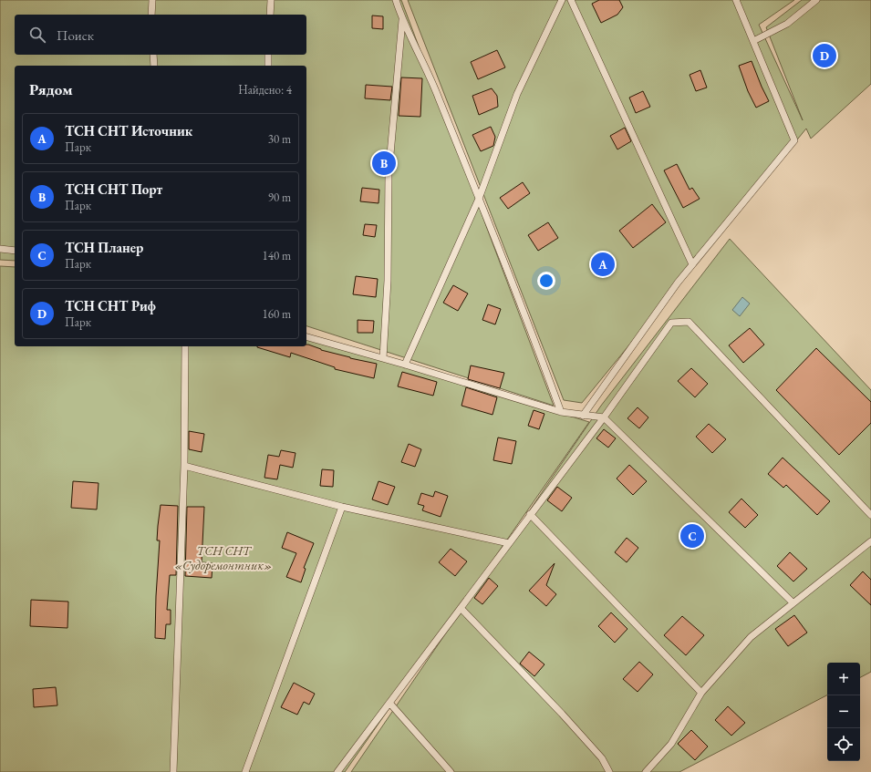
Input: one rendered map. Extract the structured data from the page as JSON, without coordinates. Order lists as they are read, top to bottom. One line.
{"parks":["ТСН СНТ «Судоремонтник»"],"page":{"search":"Поиск","pins":["D","B","A","C"],"heading":["Рядом","Найдено: 4"],"list":[{"mark":"A","name":"ТСН СНТ Источник","note":"Парк","value":"30 m"},{"mark":"B","name":"ТСН СНТ Порт","note":"Парк","value":"90 m"},{"mark":"C","name":"ТСН Планер","note":"Парк","value":"140 m"},{"mark":"D","name":"ТСН СНТ Риф","note":"Парк","value":"160 m"}],"map_buttons":["+","−"]}}
